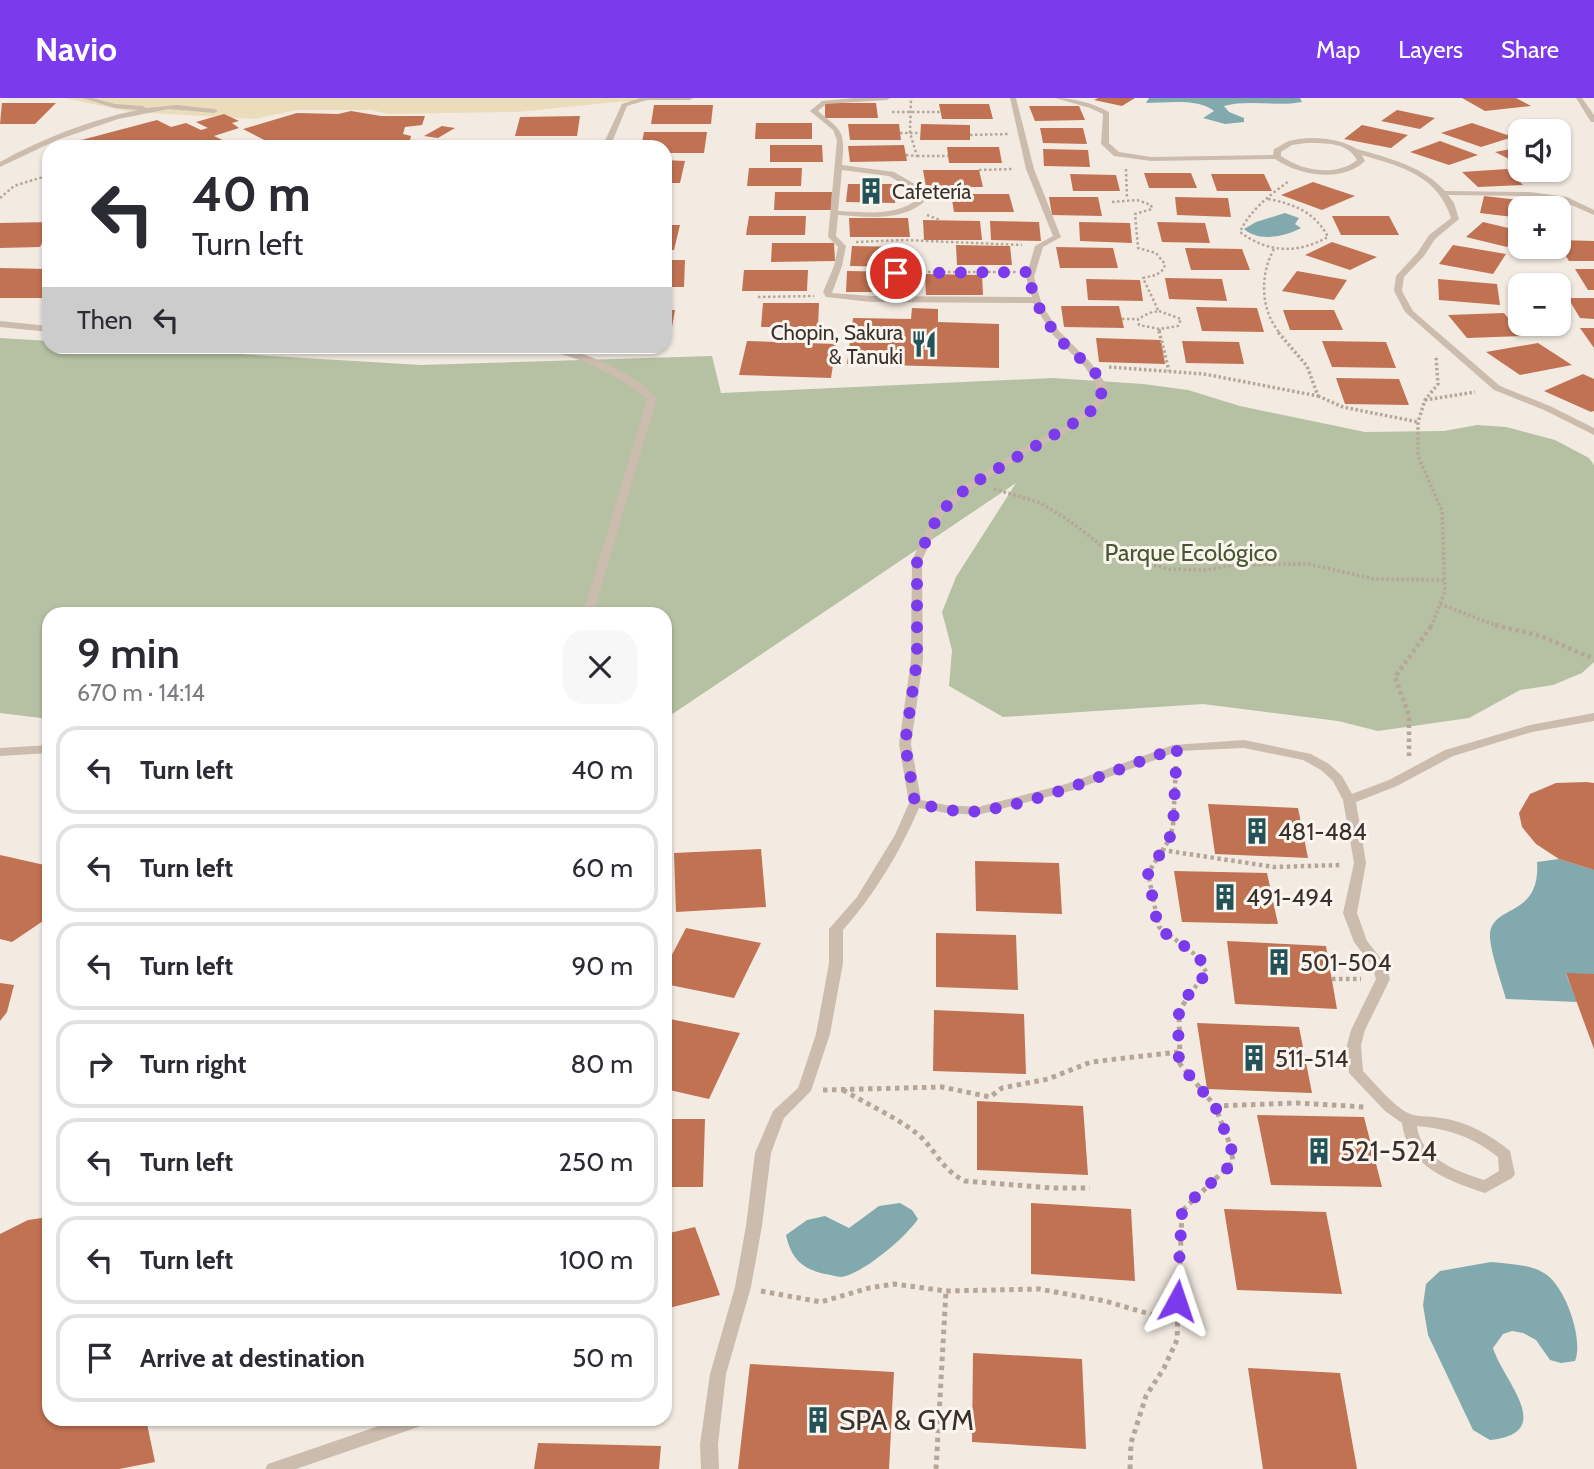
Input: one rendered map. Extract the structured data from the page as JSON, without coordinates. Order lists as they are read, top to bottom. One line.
{"parks":["Parque Ecológico"],"places":{"building":["Cafetería","481-484","491-494","501-504","511-514","521-524","SPA & GYM"],"restaurant":["Chopin, Sakura & Tanuki"]},"page":{"header":"Navio","nav":["Map","Layers","Share"],"map_buttons":["+","−"],"turn":["40 m","Turn left"],"then":"Then","heading":["9 min","670 m · 14:14"],"list":[{"name":"Turn left","value":"40 m"},{"name":"Turn left","value":"60 m"},{"name":"Turn left","value":"90 m"},{"name":"Turn right","value":"80 m"},{"name":"Turn left","value":"250 m"},{"name":"Turn left","value":"100 m"},{"name":"Arrive at destination","value":"50 m"}]}}
